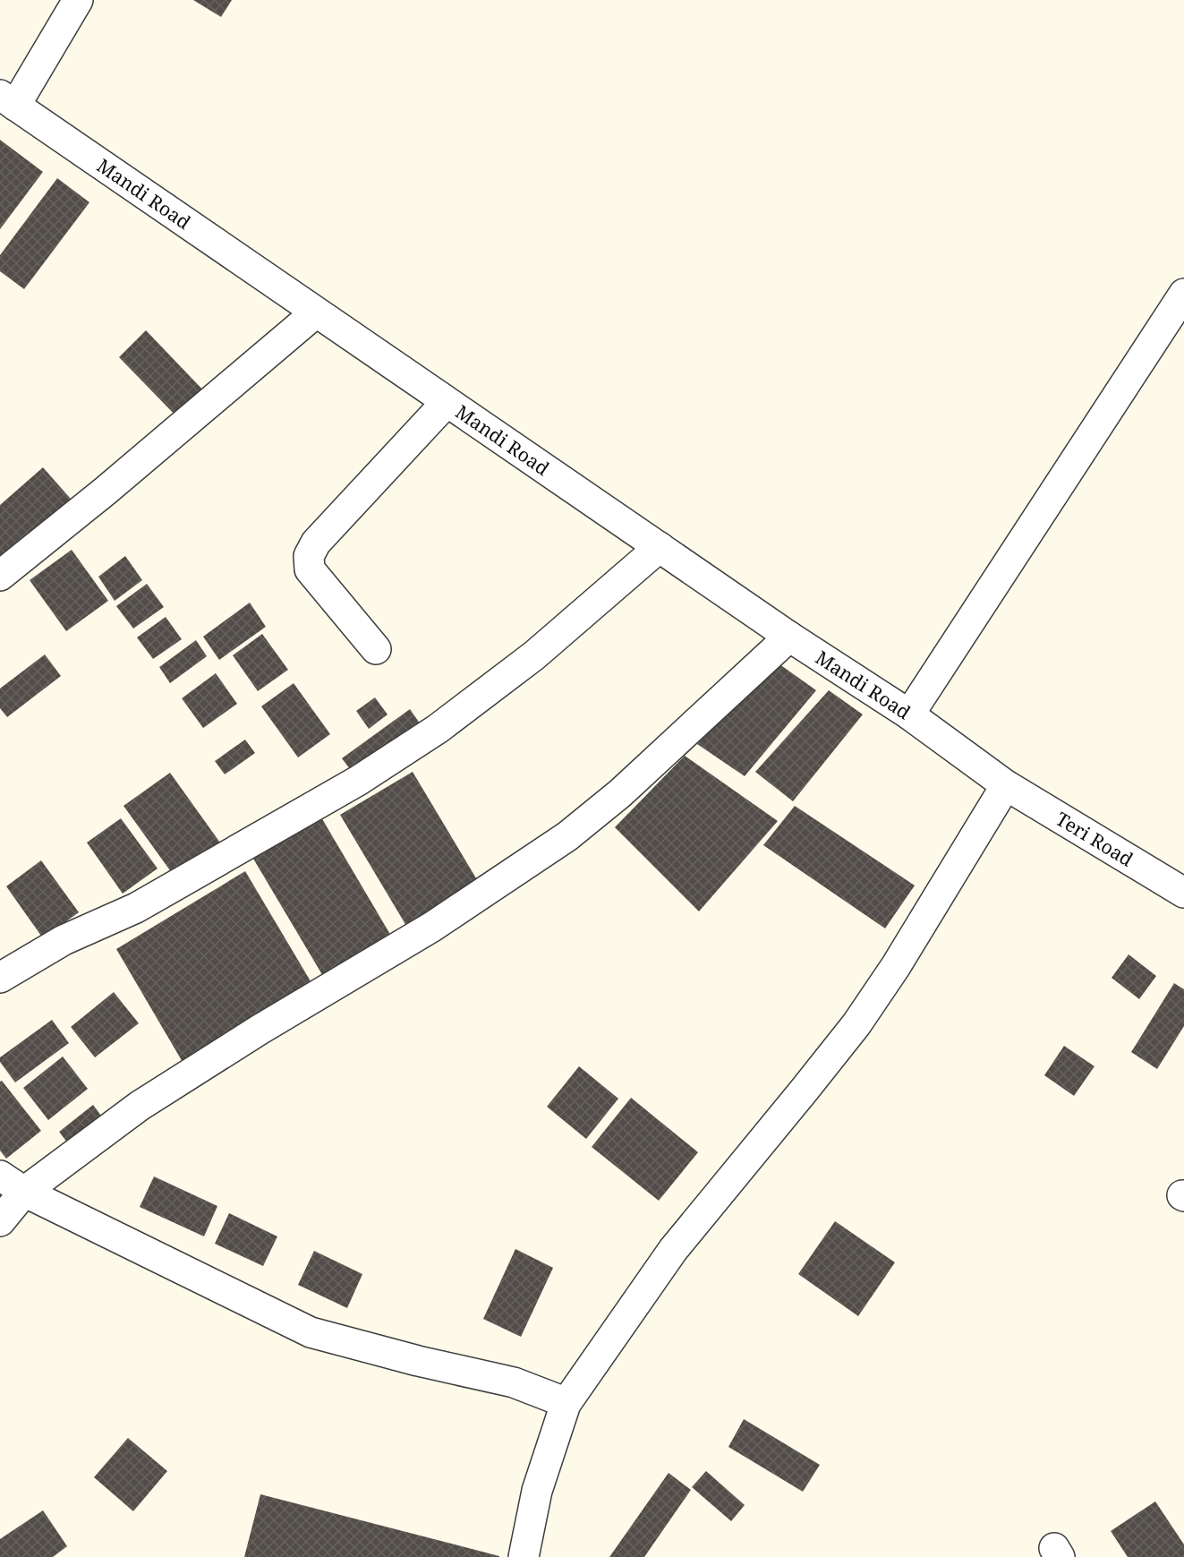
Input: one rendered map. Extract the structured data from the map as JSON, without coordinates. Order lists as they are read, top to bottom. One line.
{"streets":{"street":["Mandi Road","Teri Road"]},"crossings":[["Mandi Road","Teri Road"]]}
